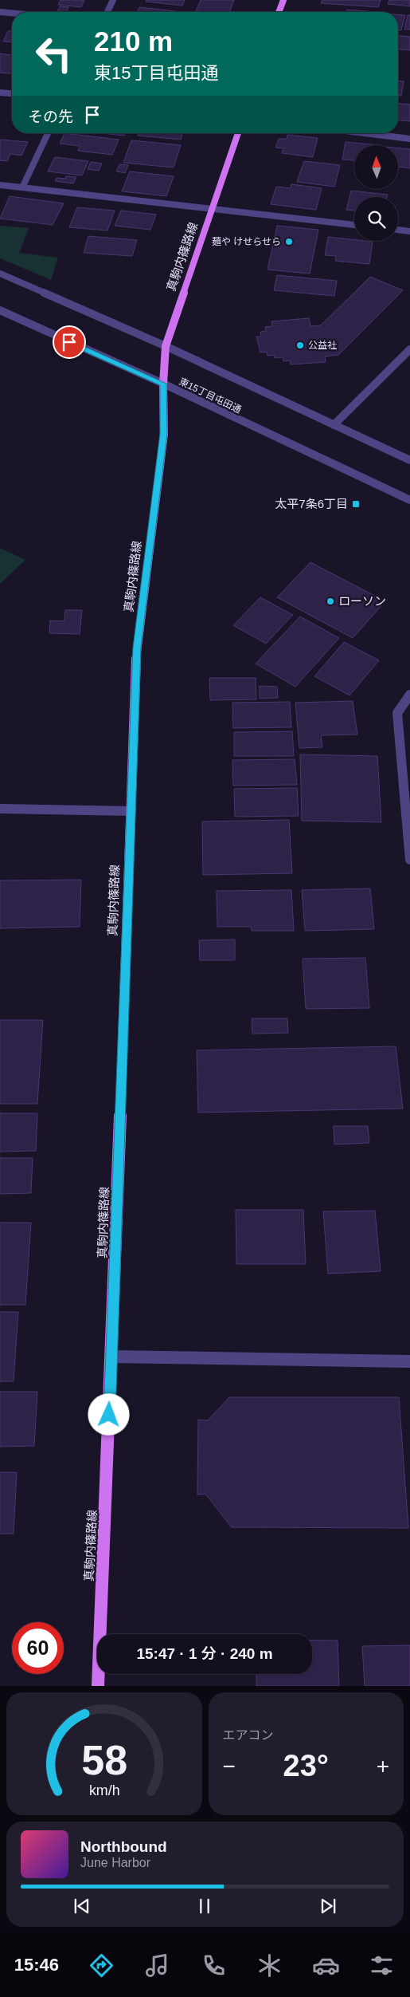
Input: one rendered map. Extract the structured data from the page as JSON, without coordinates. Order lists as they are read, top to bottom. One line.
{"streets":{"main road":["真駒内篠路線"],"street":["東15丁目屯田通"]},"crossings":[["真駒内篠路線","東15丁目屯田通"]],"places":{"other":["麺や けせらせら","公益社","ローソン"],"transit":["太平7条6丁目"]},"north":"top","page":{"turn":["210 m","東15丁目屯田通"],"then":"その先","limit":"60","trip":"15:47 · 1 分 · 240 m","tile":"エアコン","heat":["−","23°","+"],"song":["Northbound","June Harbor"],"tabs":"15:46","gauge":["58","km/h"]}}
